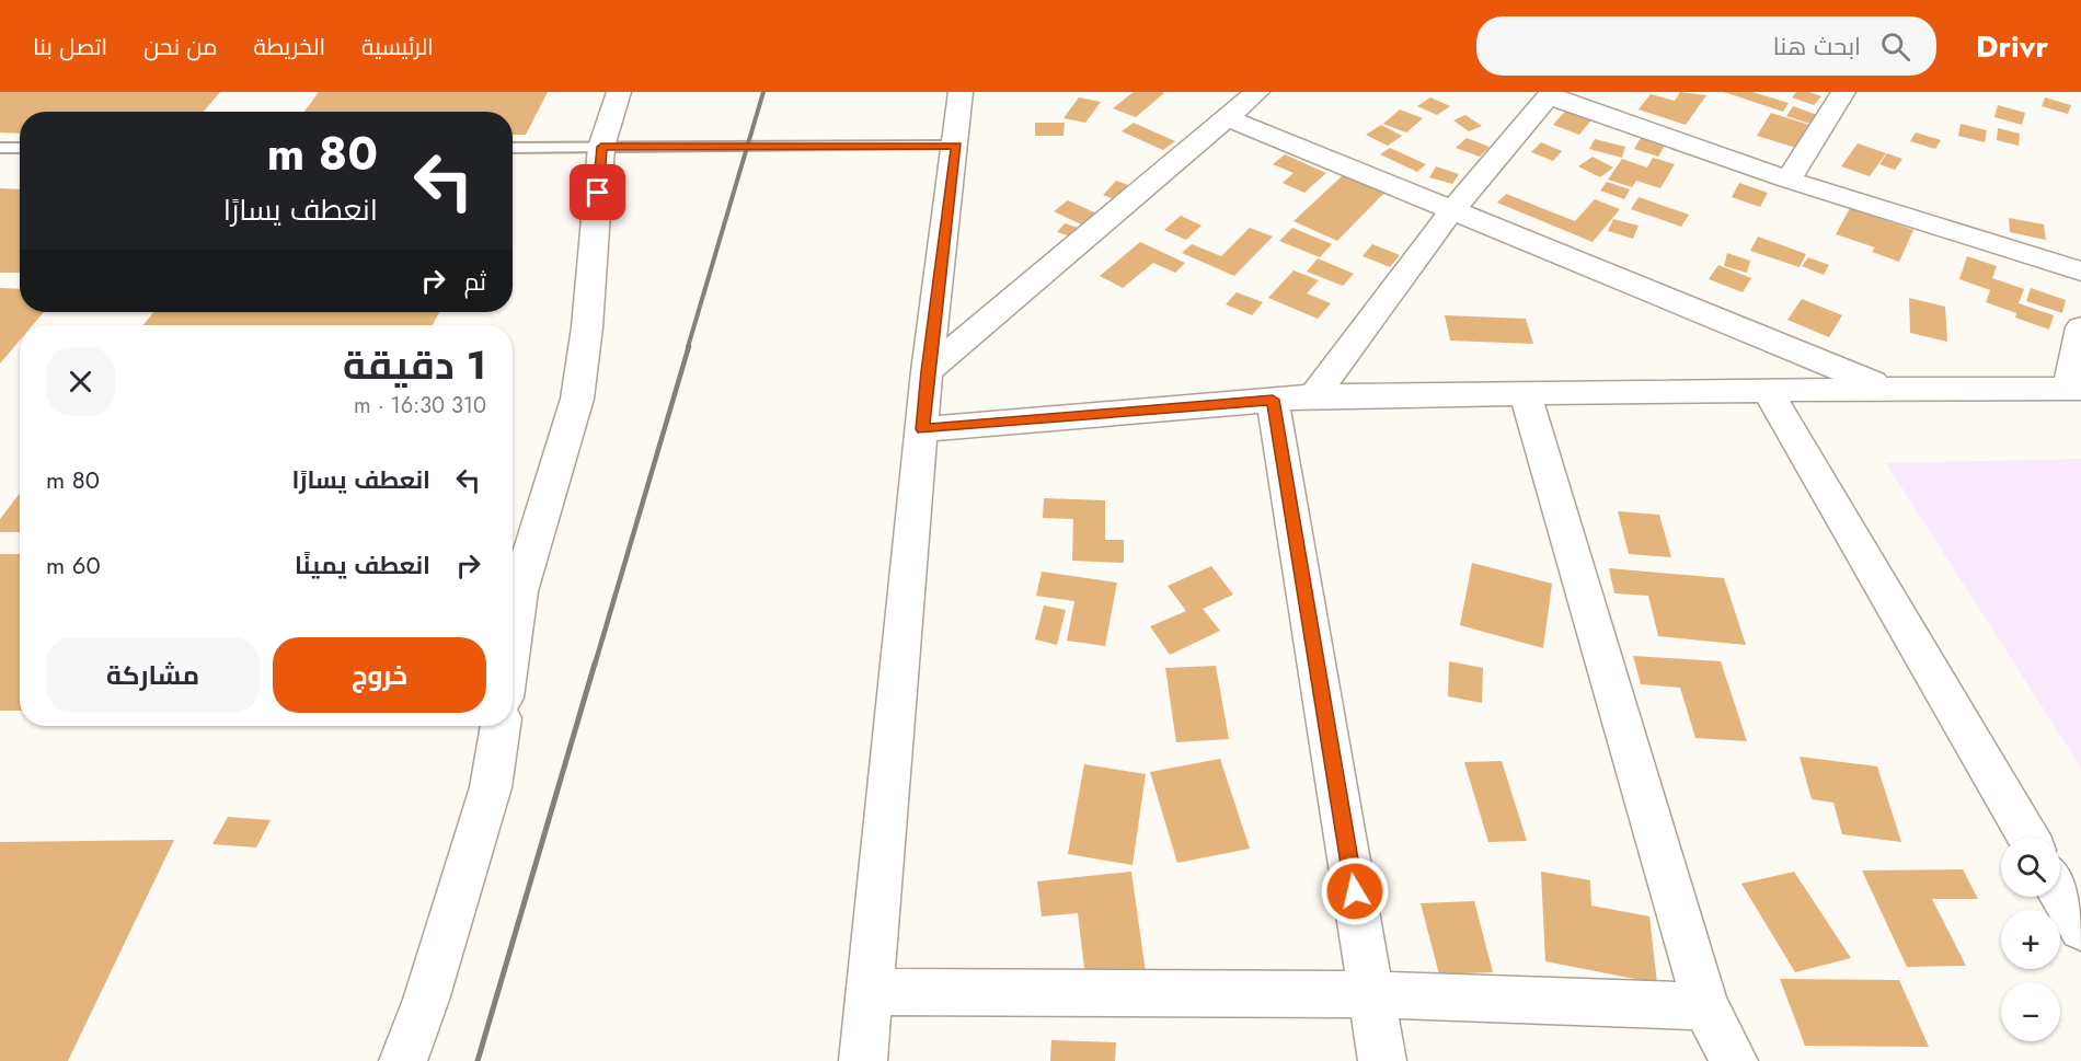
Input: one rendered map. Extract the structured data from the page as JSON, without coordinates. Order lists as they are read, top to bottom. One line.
{"page":{"header":"Drivr","search":"ابحث هنا","nav":["الرئيسية","الخريطة","من نحن","اتصل بنا"],"turn":["80 m","انعطف يسارًا"],"then":"ثم","heading":["1 دقيقة","310 m · 16:30"],"list":[{"name":"انعطف يسارًا","value":"80 m"},{"name":"انعطف يمينًا","value":"60 m"}],"buttons":["خروج","مشاركة"],"map_buttons":["+","−"]}}
